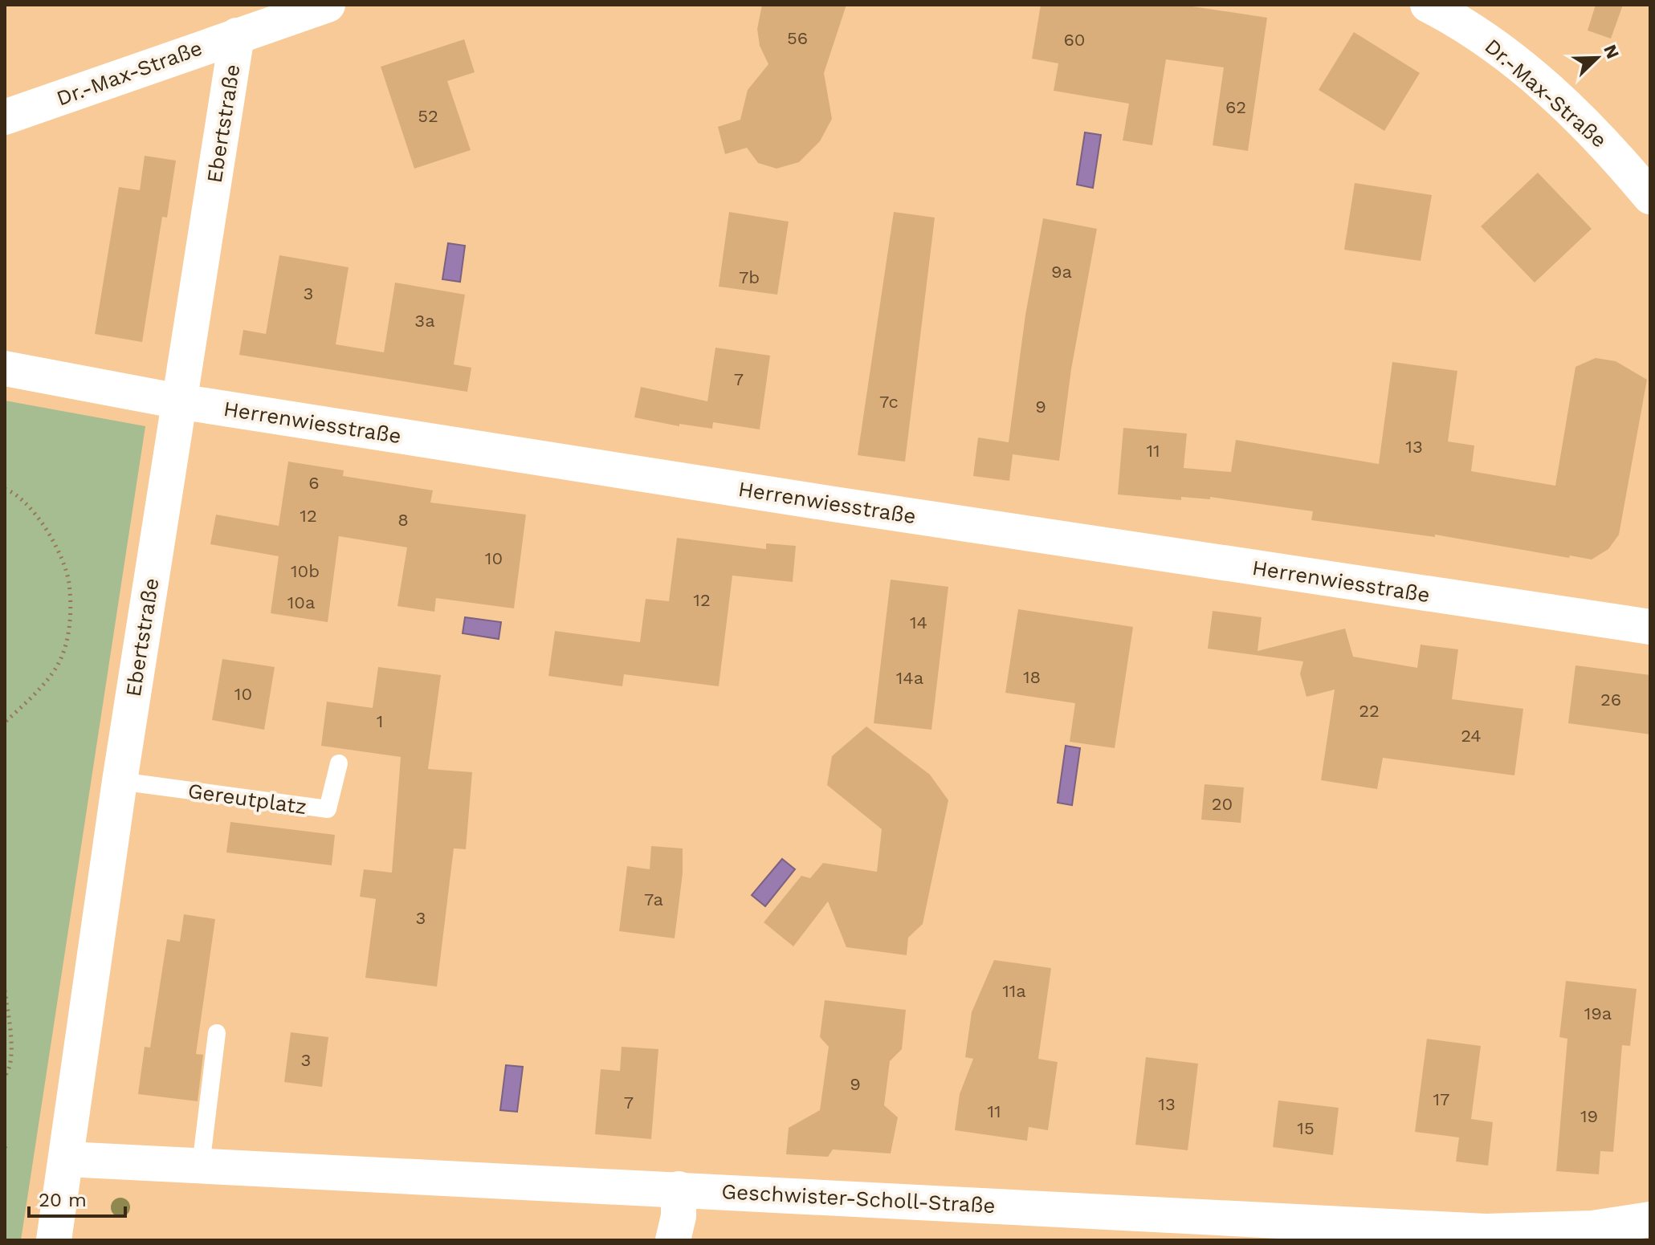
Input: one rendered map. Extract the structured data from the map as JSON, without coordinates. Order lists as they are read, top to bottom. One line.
{"streets":{"street":["Dr.-Max-Straße","Ebertstraße","Herrenwiesstraße","Geschwister-Scholl-Straße"],"lane":["Gereutplatz"]},"crossings":[["Dr.-Max-Straße","Ebertstraße"],["Ebertstraße","Herrenwiesstraße"],["Ebertstraße","Gereutplatz"],["Ebertstraße","Geschwister-Scholl-Straße"]],"house_numbers":["56","60","62","52","9a","7b","3","3a","7","7c","9","13","11","6","12","8","10","10b","12","10a","14","18","14a","10","26","22","1","24","20","7a","3","11a","19a","3","9","17","7","13","11","19","15"],"scale_bar":"20 m","north":"top right"}
